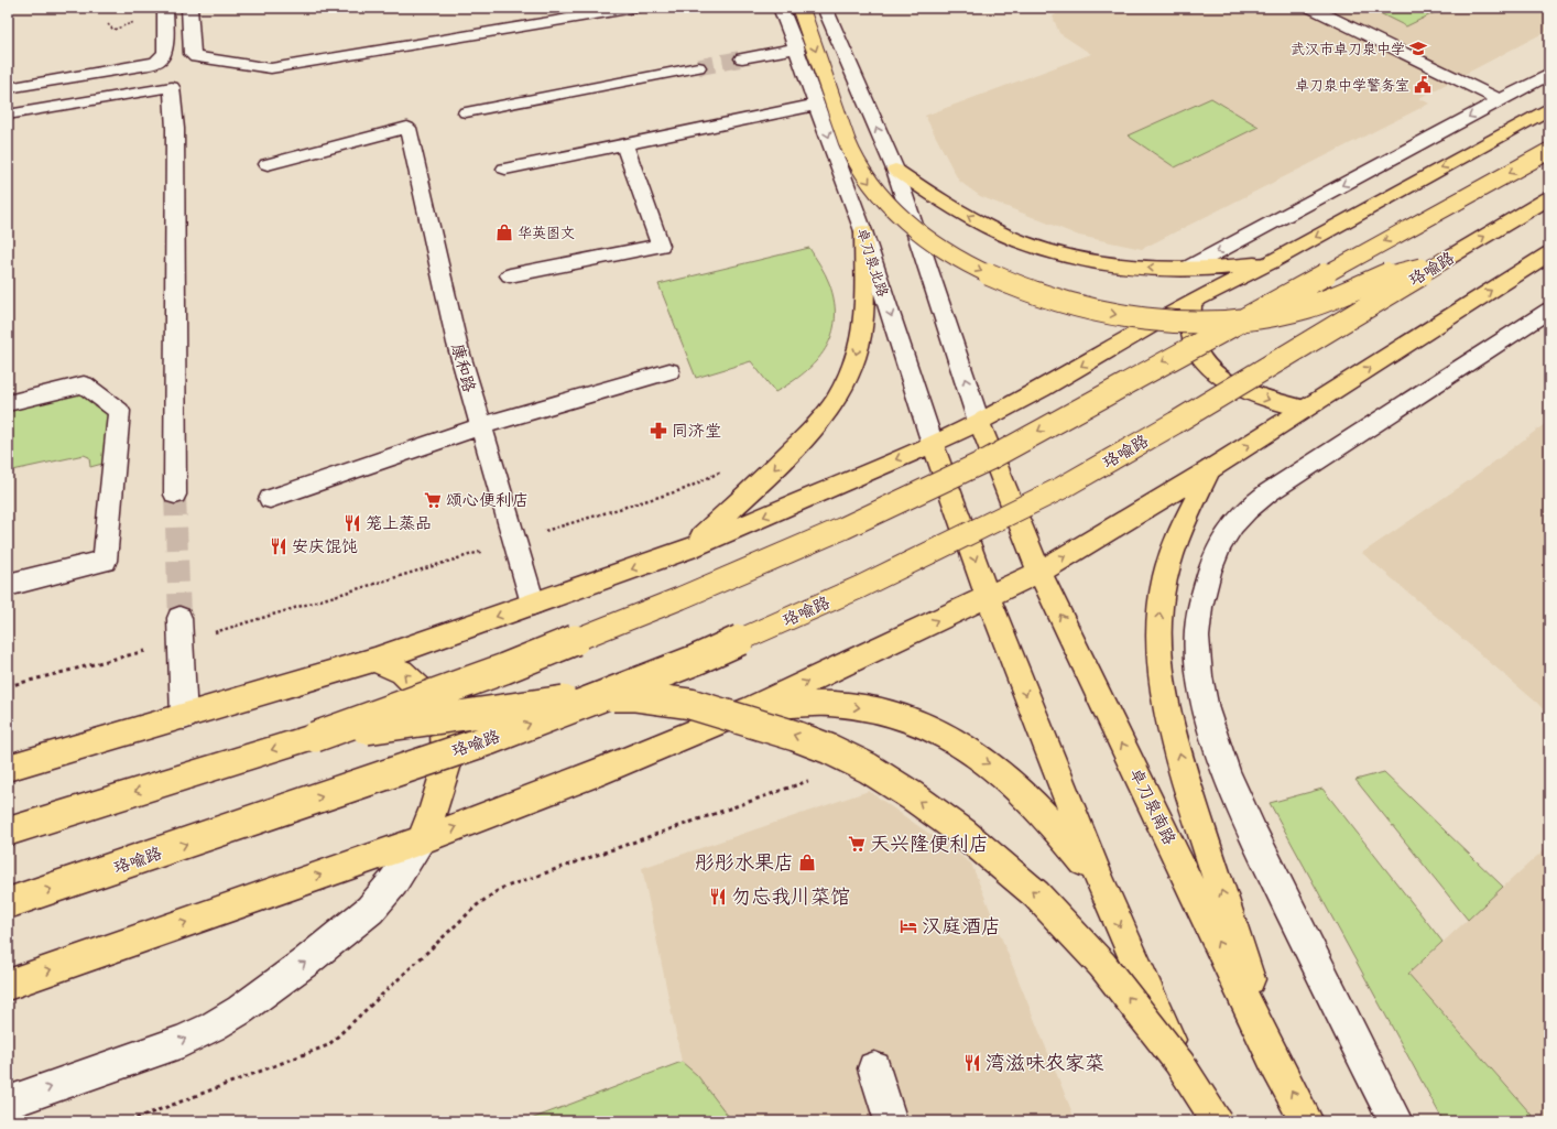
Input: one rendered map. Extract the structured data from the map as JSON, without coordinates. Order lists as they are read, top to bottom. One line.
{"streets":{"main road":["卓刀泉北路","珞喻路","卓刀泉南路"],"street":["康和路"]},"places":{"school or university":["武汉市卓刀泉中学"],"public building":["卓刀泉中学警务室"],"shop":["华英图文","彤彤水果店"],"pharmacy":["同济堂"],"supermarket":["颂心便利店","天兴隆便利店"],"restaurant":["笼上蒸品","安庆馄饨","勿忘我川菜馆","湾滋味农家菜"],"hotel":["汉庭酒店"]}}
